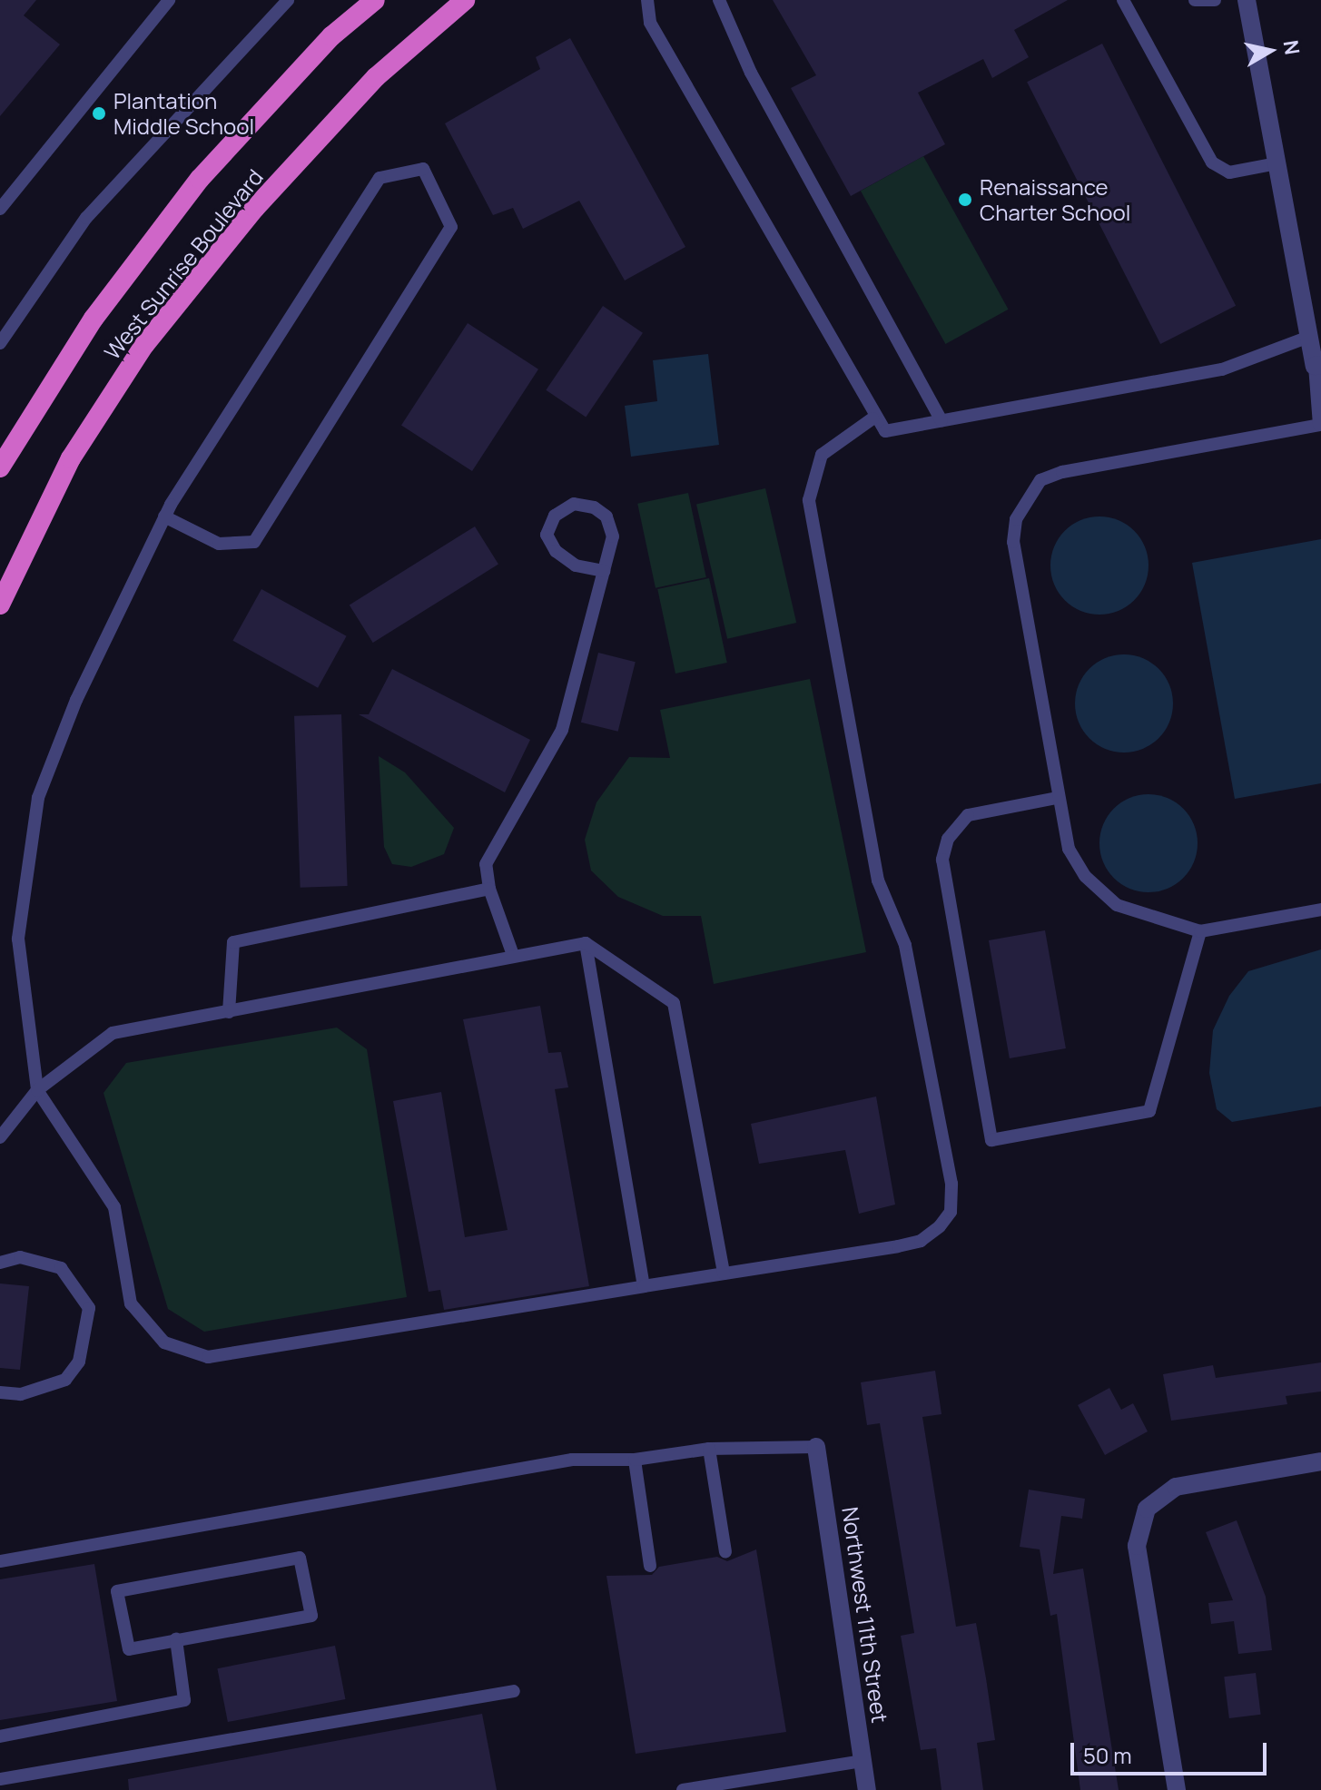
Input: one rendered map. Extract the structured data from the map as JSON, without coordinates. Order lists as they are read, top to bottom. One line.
{"streets":{"highway":["West Sunrise Boulevard"],"street":["Northwest 11th Street"]},"places":["Plantation Middle School","Renaissance Charter School"],"scale_bar":"50 m","north":"right"}
